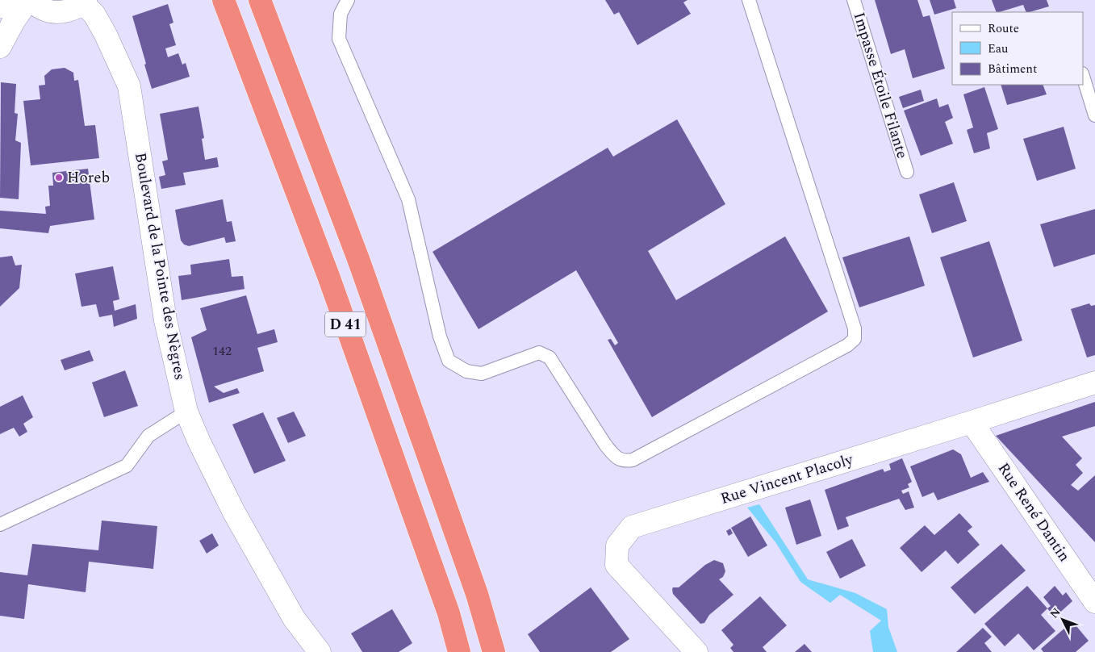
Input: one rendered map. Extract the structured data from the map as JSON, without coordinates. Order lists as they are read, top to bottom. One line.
{"streets":{"highway":["D 41"],"street":["Boulevard de la Pointe des Nègres","Rue Vincent Placoly","Rue René Dantin"],"lane":["Impasse Étoile Filante"]},"crossings":[["Rue Vincent Placoly","Rue René Dantin"]],"places":["Horeb"],"house_numbers":["142"],"legend":["Route","Eau","Bâtiment"],"north":"top left"}
